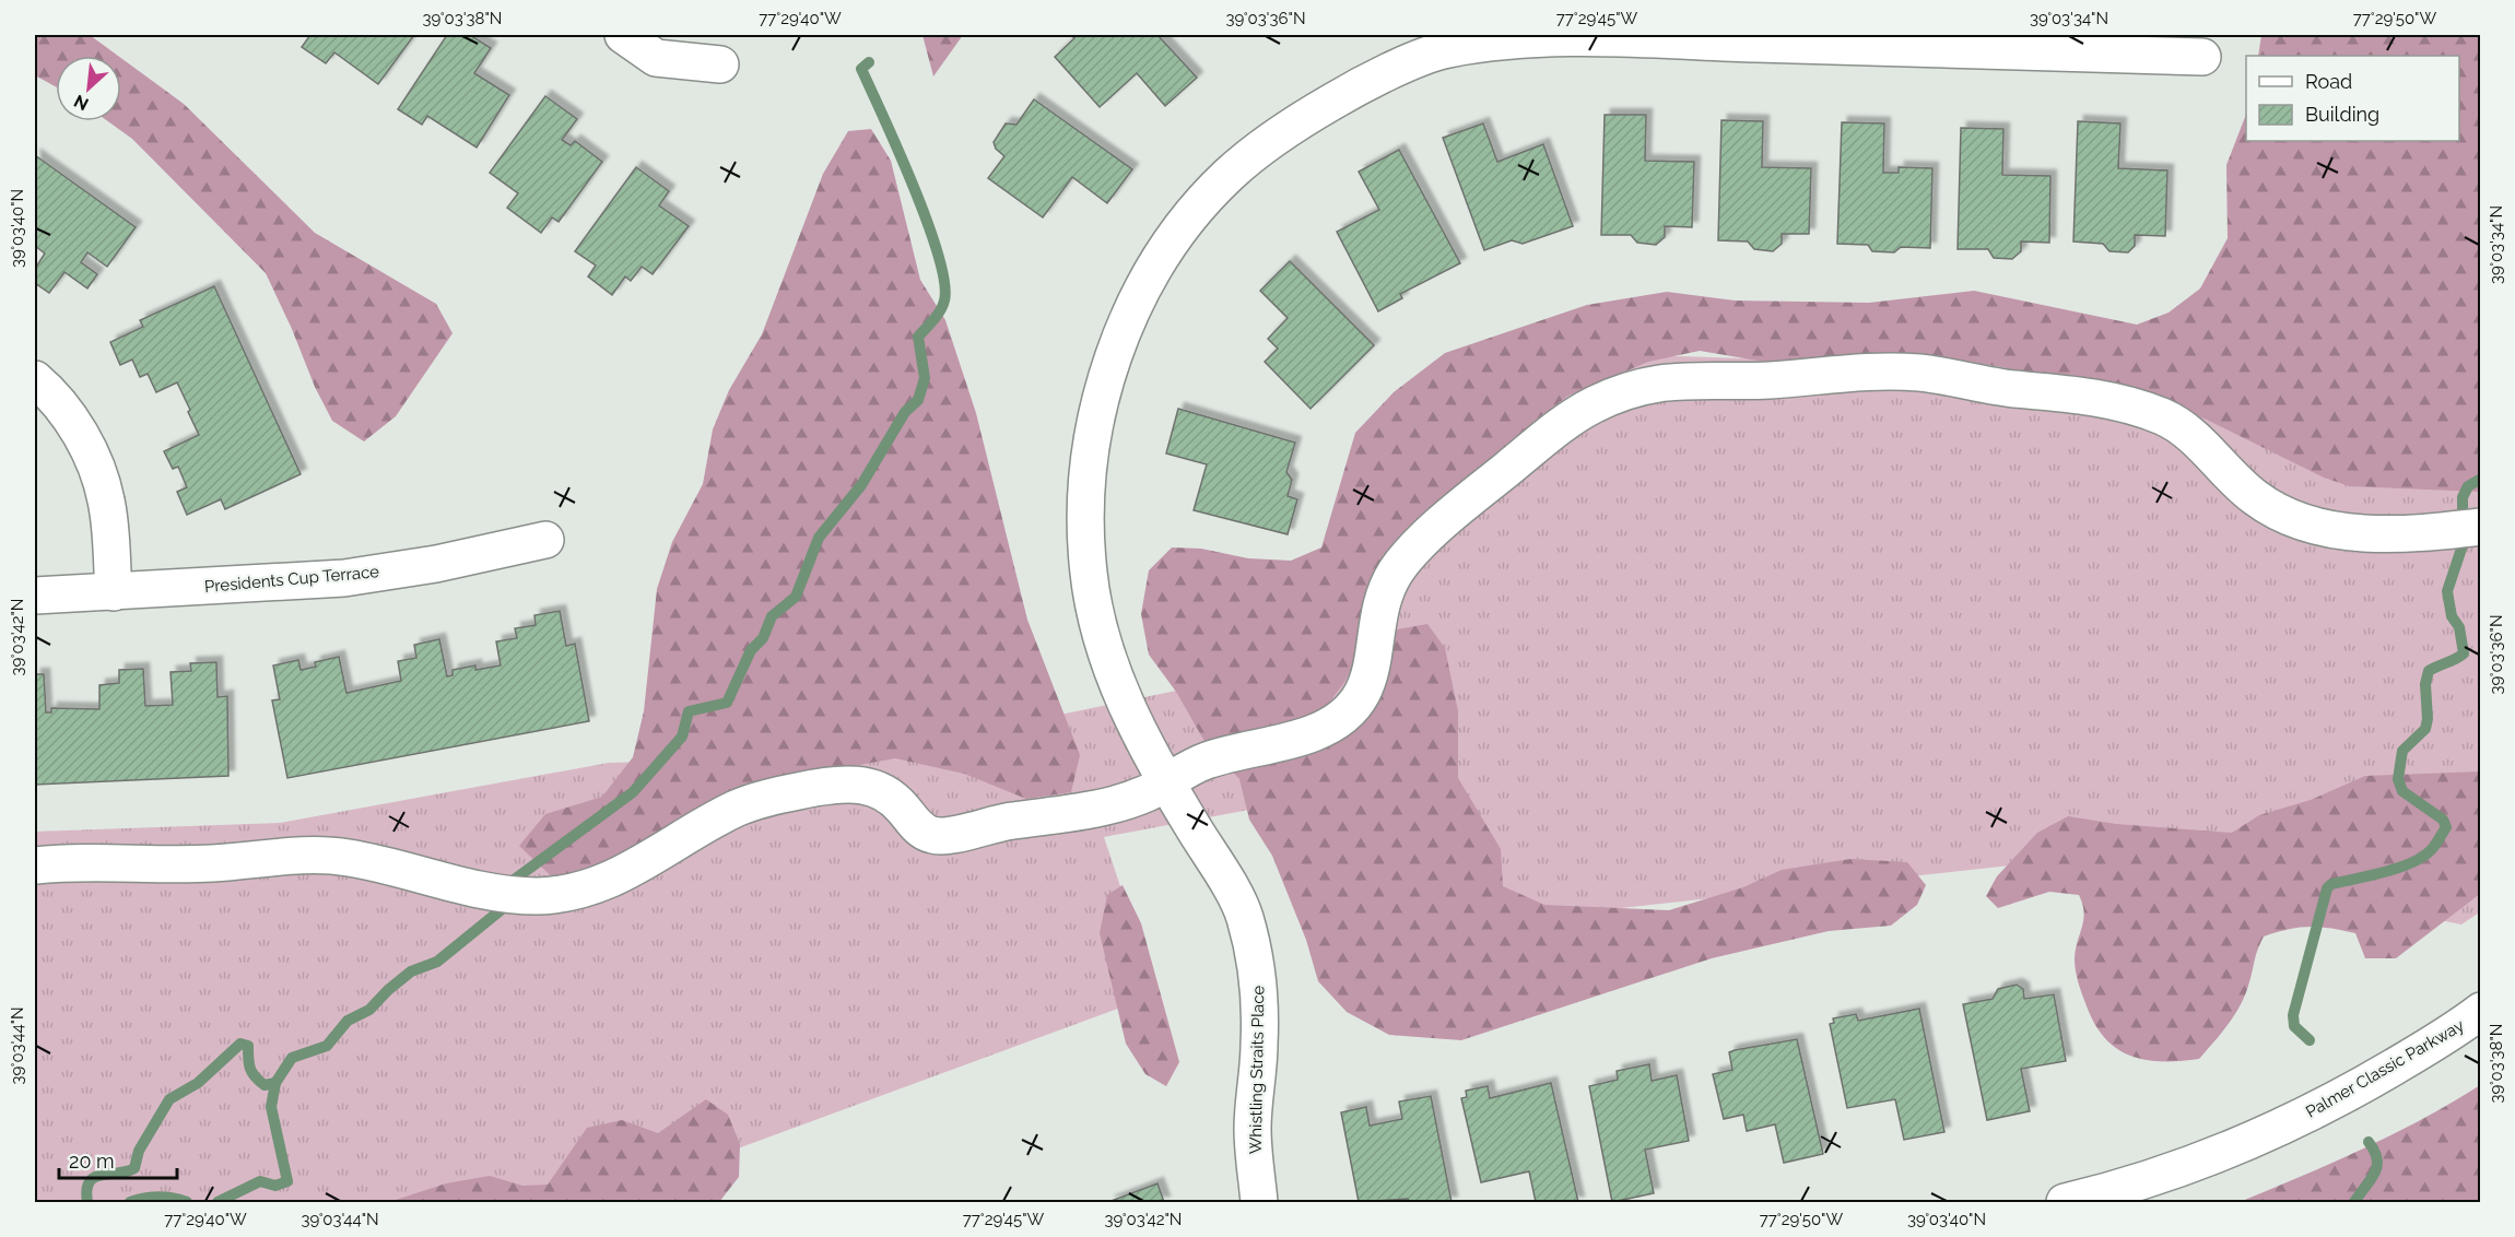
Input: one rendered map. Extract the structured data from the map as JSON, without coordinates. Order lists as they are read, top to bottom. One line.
{"streets":{"street":["Presidents Cup Terrace","Palmer Classic Parkway","Whistling Straits Place"]},"legend":["Road","Building"],"scale_bar":"20 m","north":"bottom left","coordinates":["39°03'38\"N","77°29'40\"W","39°03'36\"N","77°29'45\"W","39°03'34\"N","77°29'50\"W","39°03'40\"N","39°03'42\"N","39°03'44\"N"]}
